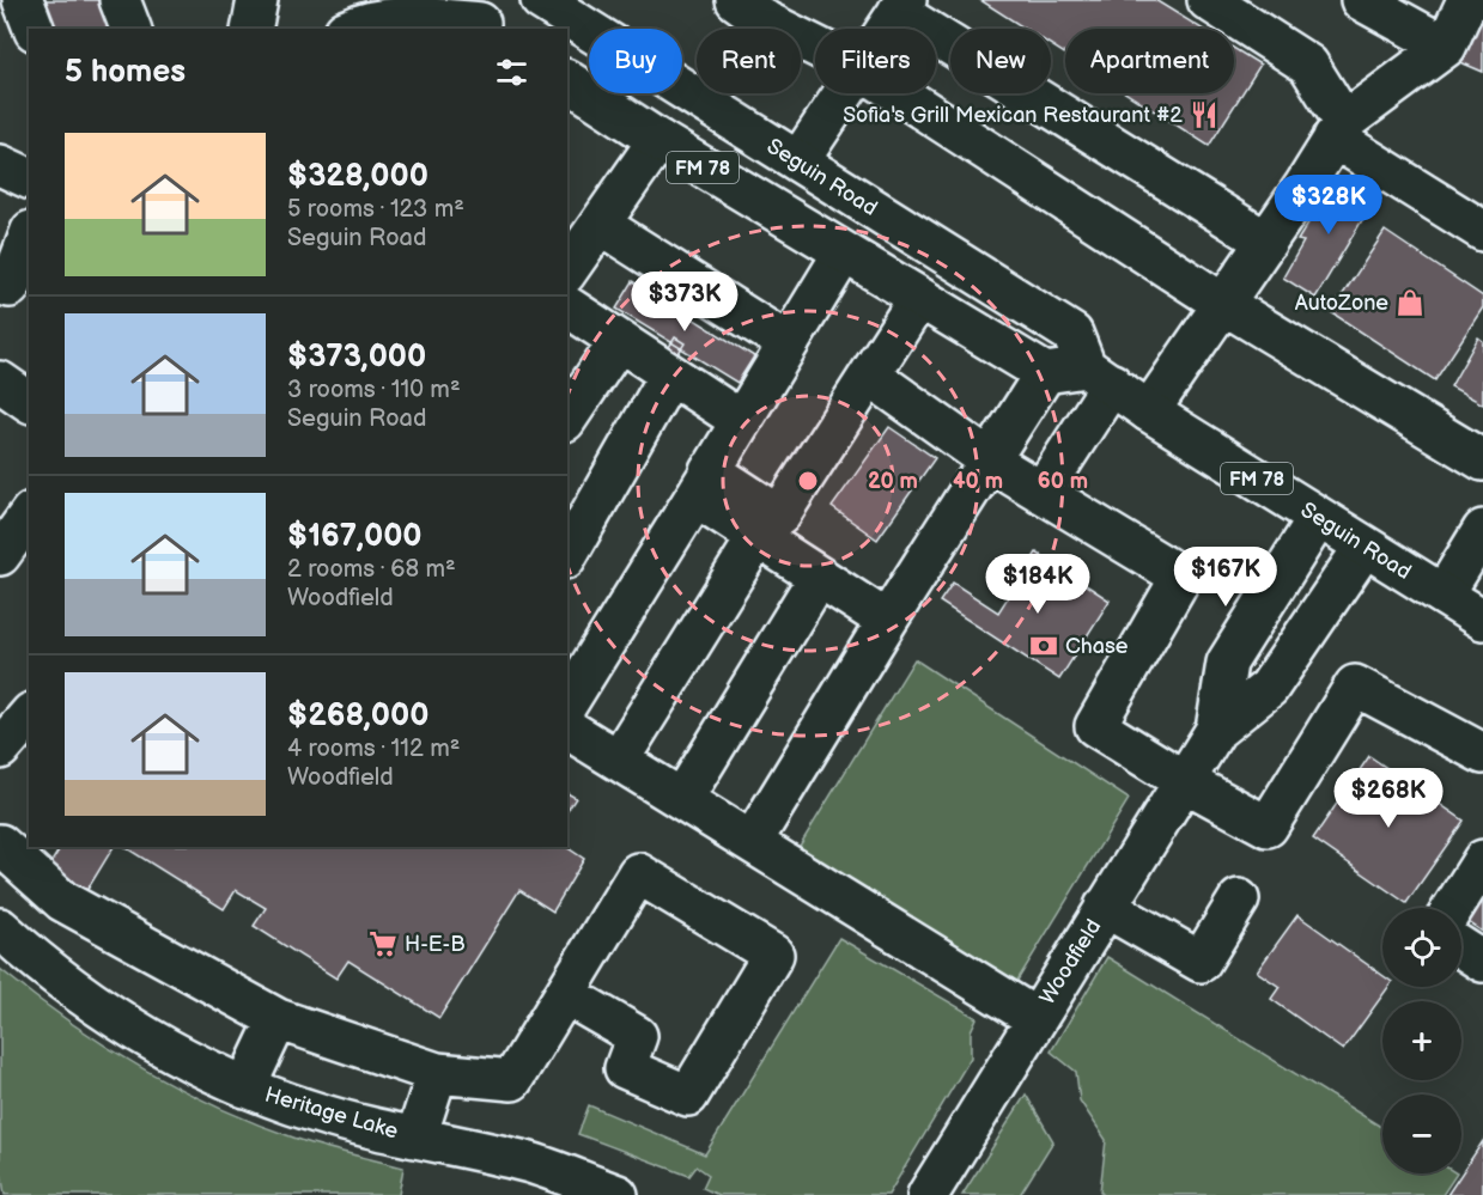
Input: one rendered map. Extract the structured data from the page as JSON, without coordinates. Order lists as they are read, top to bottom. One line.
{"streets":{"main road":["FM 78","Seguin Road","Woodfield","Heritage Lake"]},"crossings":[["Seguin Road","Woodfield"]],"places":{"restaurant":["Sofia's Grill Mexican Restaurant #2"],"shop":["AutoZone"],"bank":["Chase"],"supermarket":["H-E-B"]},"page":{"chip":["Buy","Rent","Filters","New","Apartment"],"heading":"5 homes","list":[{"name":"$328,000","note":"5 rooms · 123 m² · Seguin Road"},{"name":"$373,000","note":"3 rooms · 110 m² · Seguin Road"},{"name":"$167,000","note":"2 rooms · 68 m² · Woodfield"},{"name":"$268,000","note":"4 rooms · 112 m² · Woodfield"}],"price":["$328K","$373K","$167K","$184K","$268K"],"map_buttons":["+","−"]},"rings":["20 m","40 m","60 m"]}
